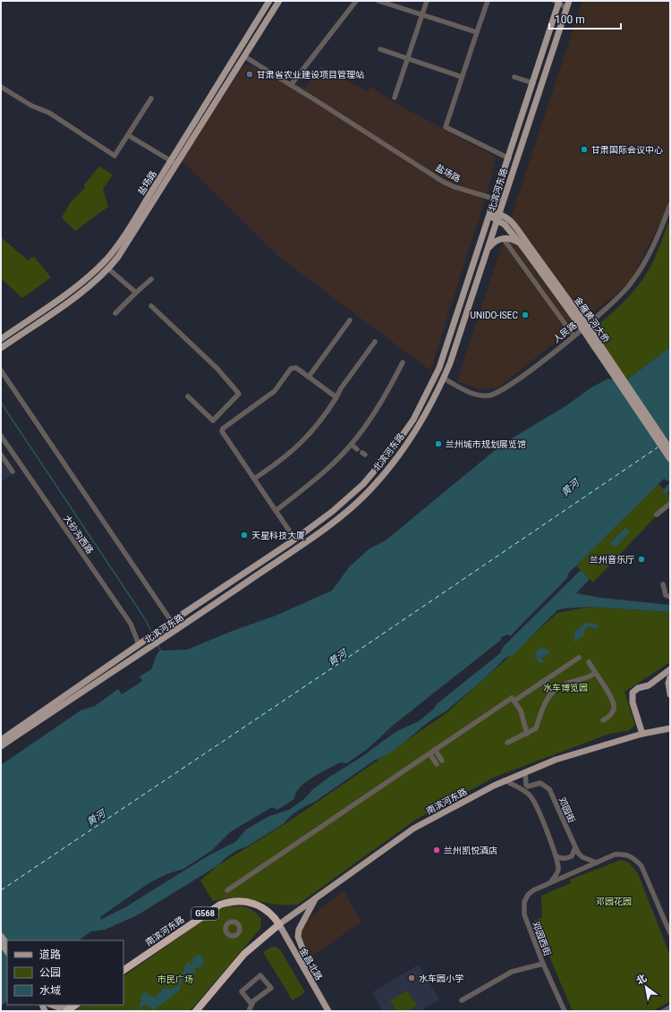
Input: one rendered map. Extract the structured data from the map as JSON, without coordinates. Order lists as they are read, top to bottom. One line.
{"streets":{"highway":["南滨河东路","G568"],"main road":["盐场路","北滨河东路","金雁黄河大侨","金昌北路"],"street":["人民路","大砂沟西路","邓园街","邓园西街"]},"crossings":[["盐场路","北滨河东路"],["北滨河东路","人民路"],["北滨河东路","大砂沟西路"],["南滨河东路","邓园街"],["南滨河东路","金昌北路"],["邓园街","邓园西街"]],"water":["黄河"],"parks":["水车博览园","邓园花园","市民广场"],"places":["甘肃省农业建设项目管理站","甘肃国际会议中心","UNIDO-ISEC","兰州城市规划展览馆","天星科技大厦","兰州音乐厅","兰州凯悦酒店","水车园小学"],"legend":["道路","公园","水域"],"scale_bar":"100 m","north":"top left"}
